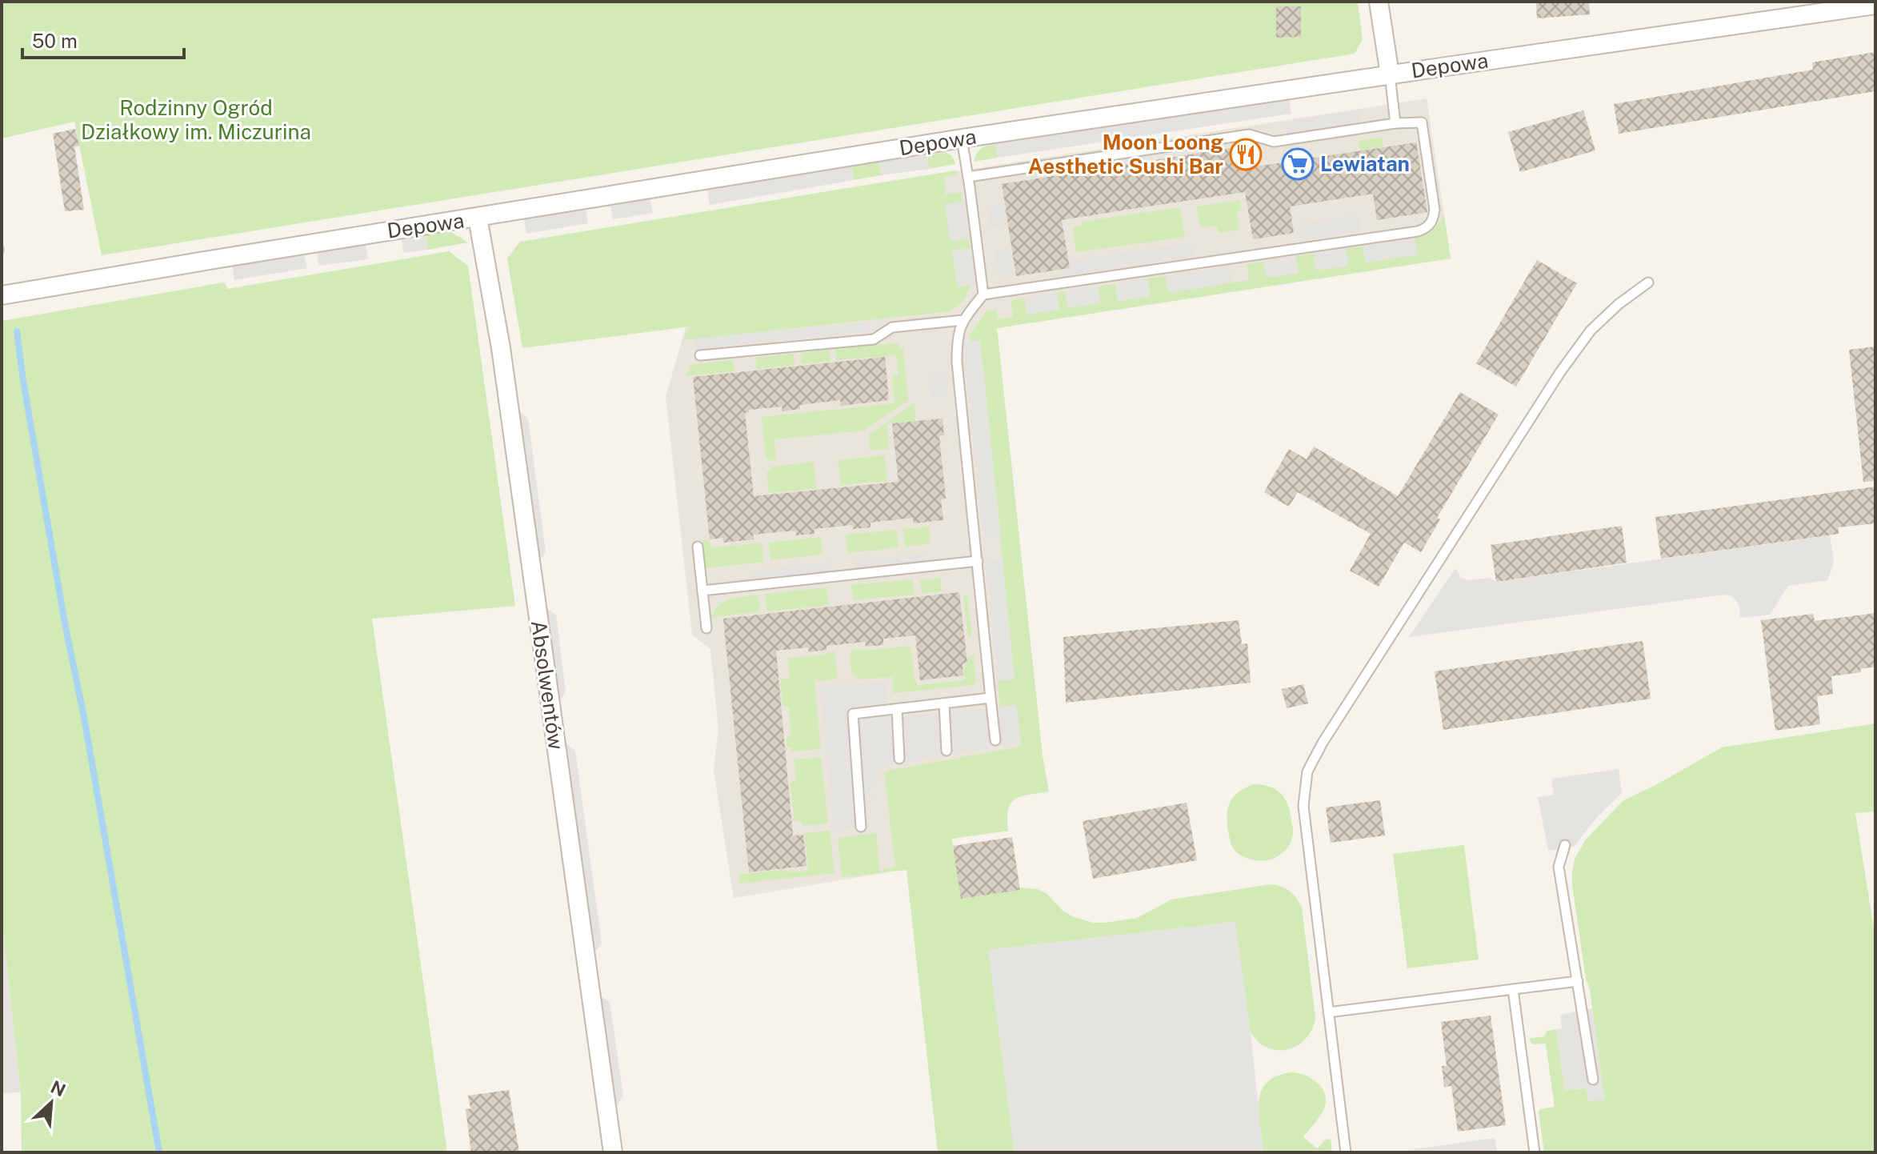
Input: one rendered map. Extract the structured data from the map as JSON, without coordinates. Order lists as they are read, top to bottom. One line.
{"streets":{"street":["Depowa","Absolwentów"]},"crossings":[["Depowa","Absolwentów"]],"parks":["Rodzinny Ogród Działkowy im. Miczurina"],"places":{"restaurant":["Moon Loong Aesthetic Sushi Bar"],"supermarket":["Lewiatan"]},"scale_bar":"50 m","north":"top right"}
